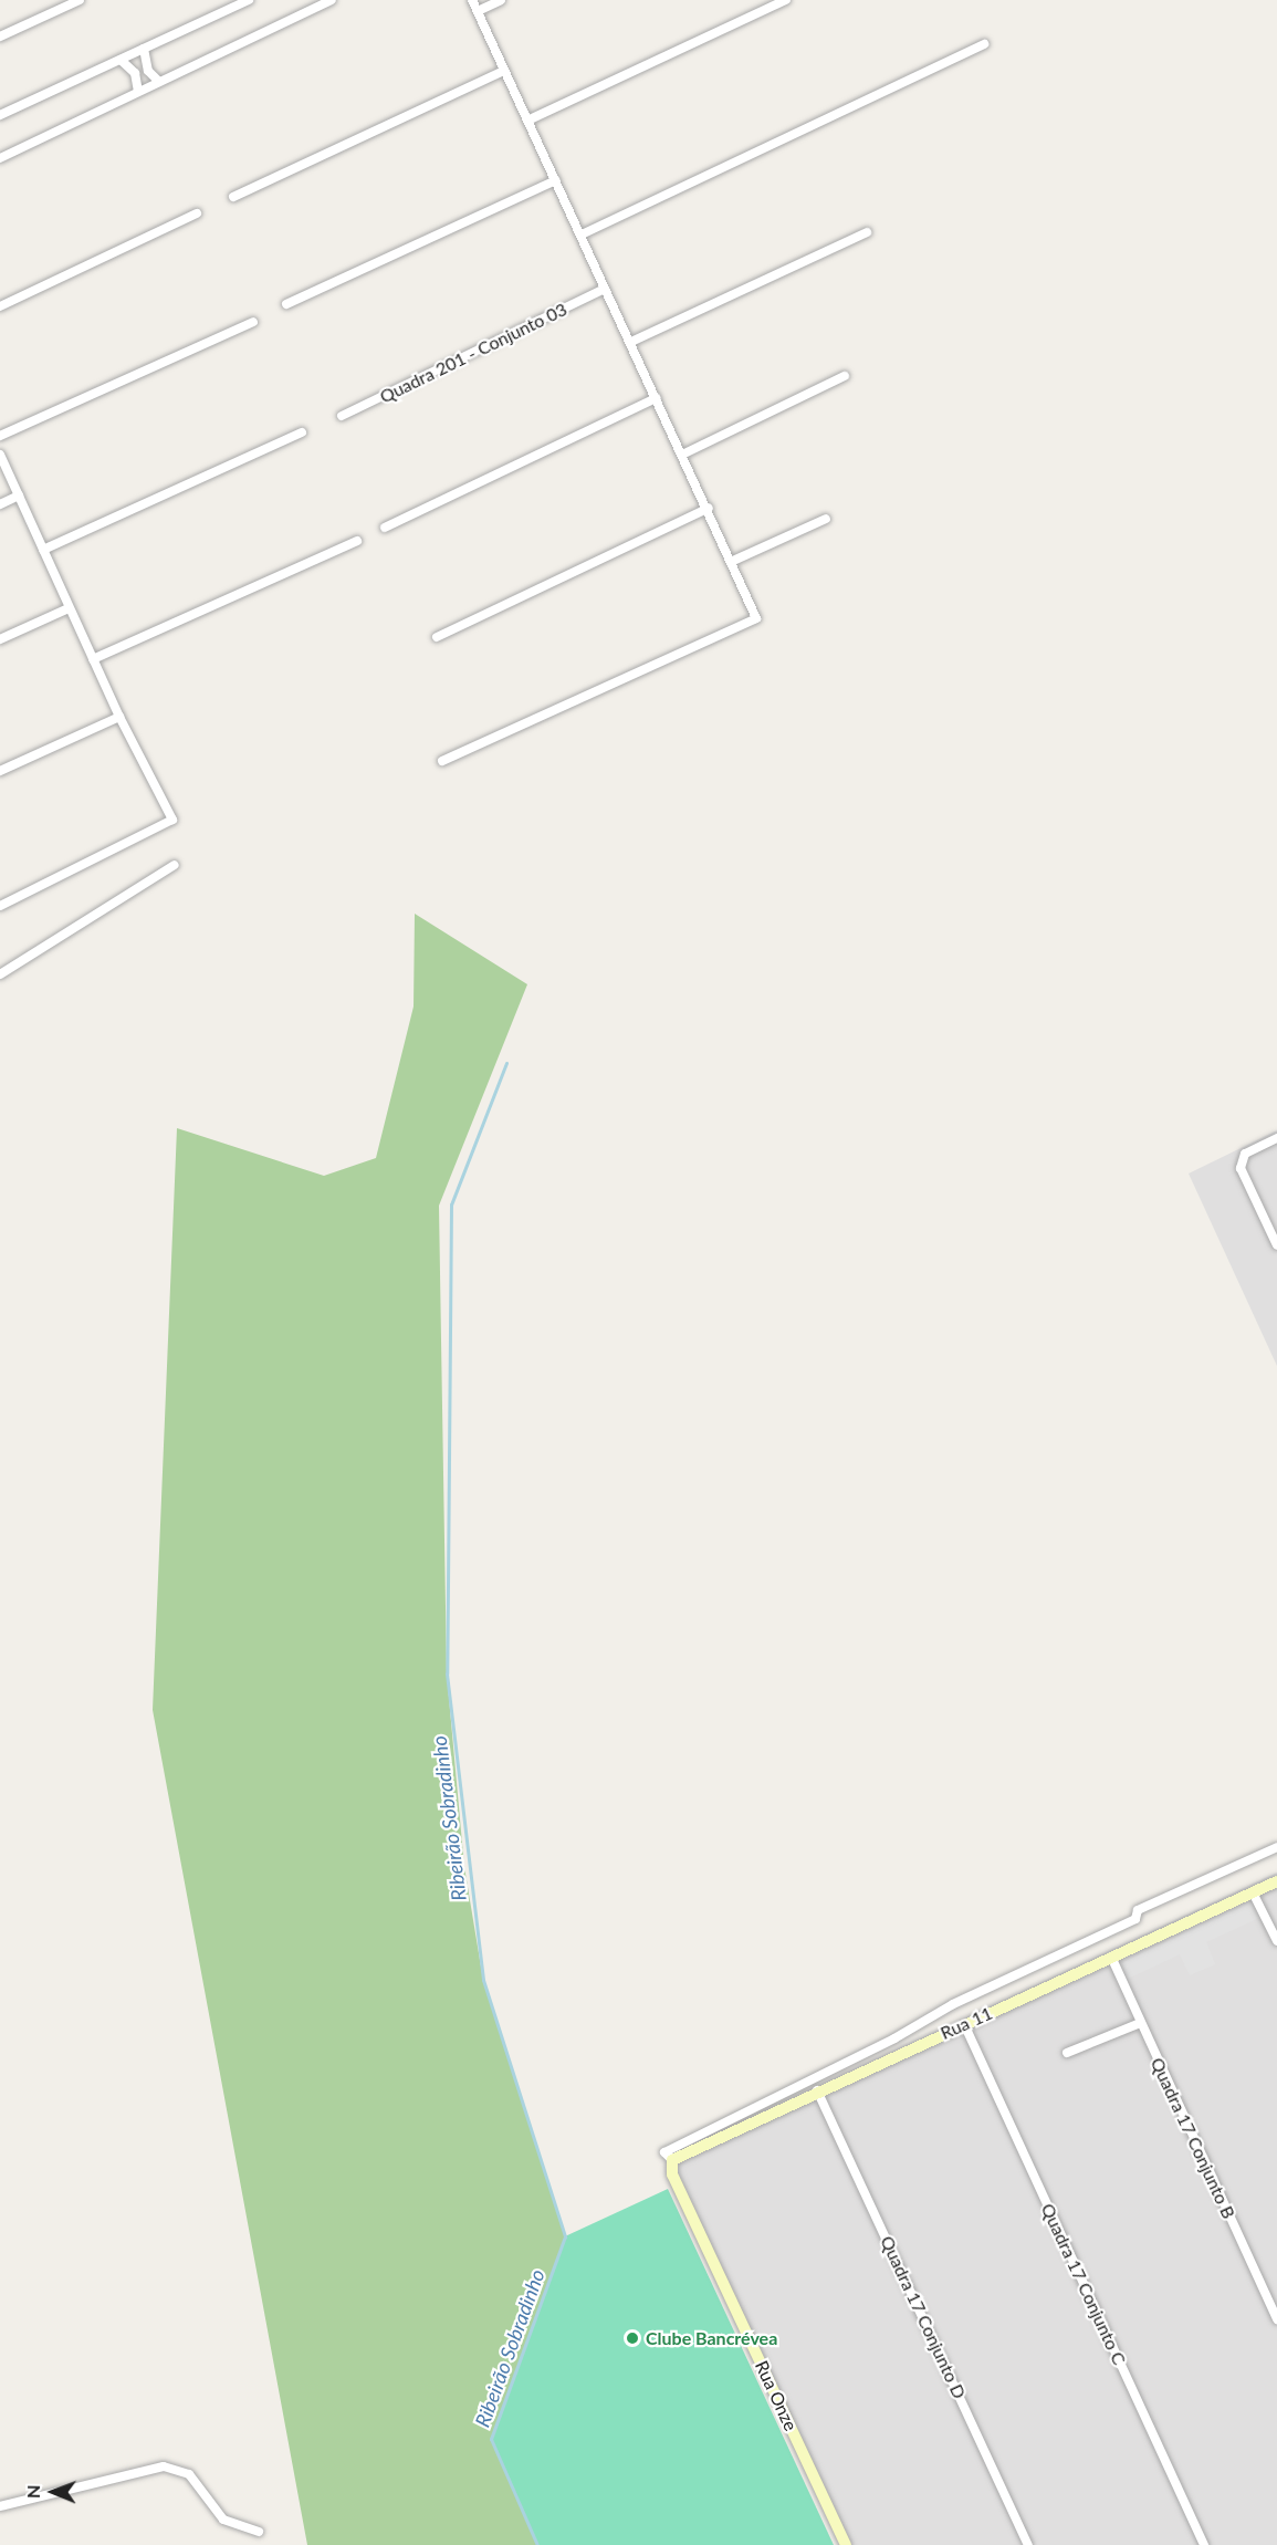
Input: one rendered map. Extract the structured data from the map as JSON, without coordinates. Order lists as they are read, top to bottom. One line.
{"streets":{"street":["Quadra 201 - Conjunto 03","Rua 11","Quadra 17 Conjunto B","Quadra 17 Conjunto C","Quadra 17 Conjunto D","Rua Onze"]},"crossings":[["Rua 11","Quadra 17 Conjunto B"],["Rua 11","Quadra 17 Conjunto C"],["Rua 11","Quadra 17 Conjunto D"],["Rua 11","Rua Onze"]],"water":["Ribeirão Sobradinho"],"places":["Clube Bancrévea"],"north":"left"}
